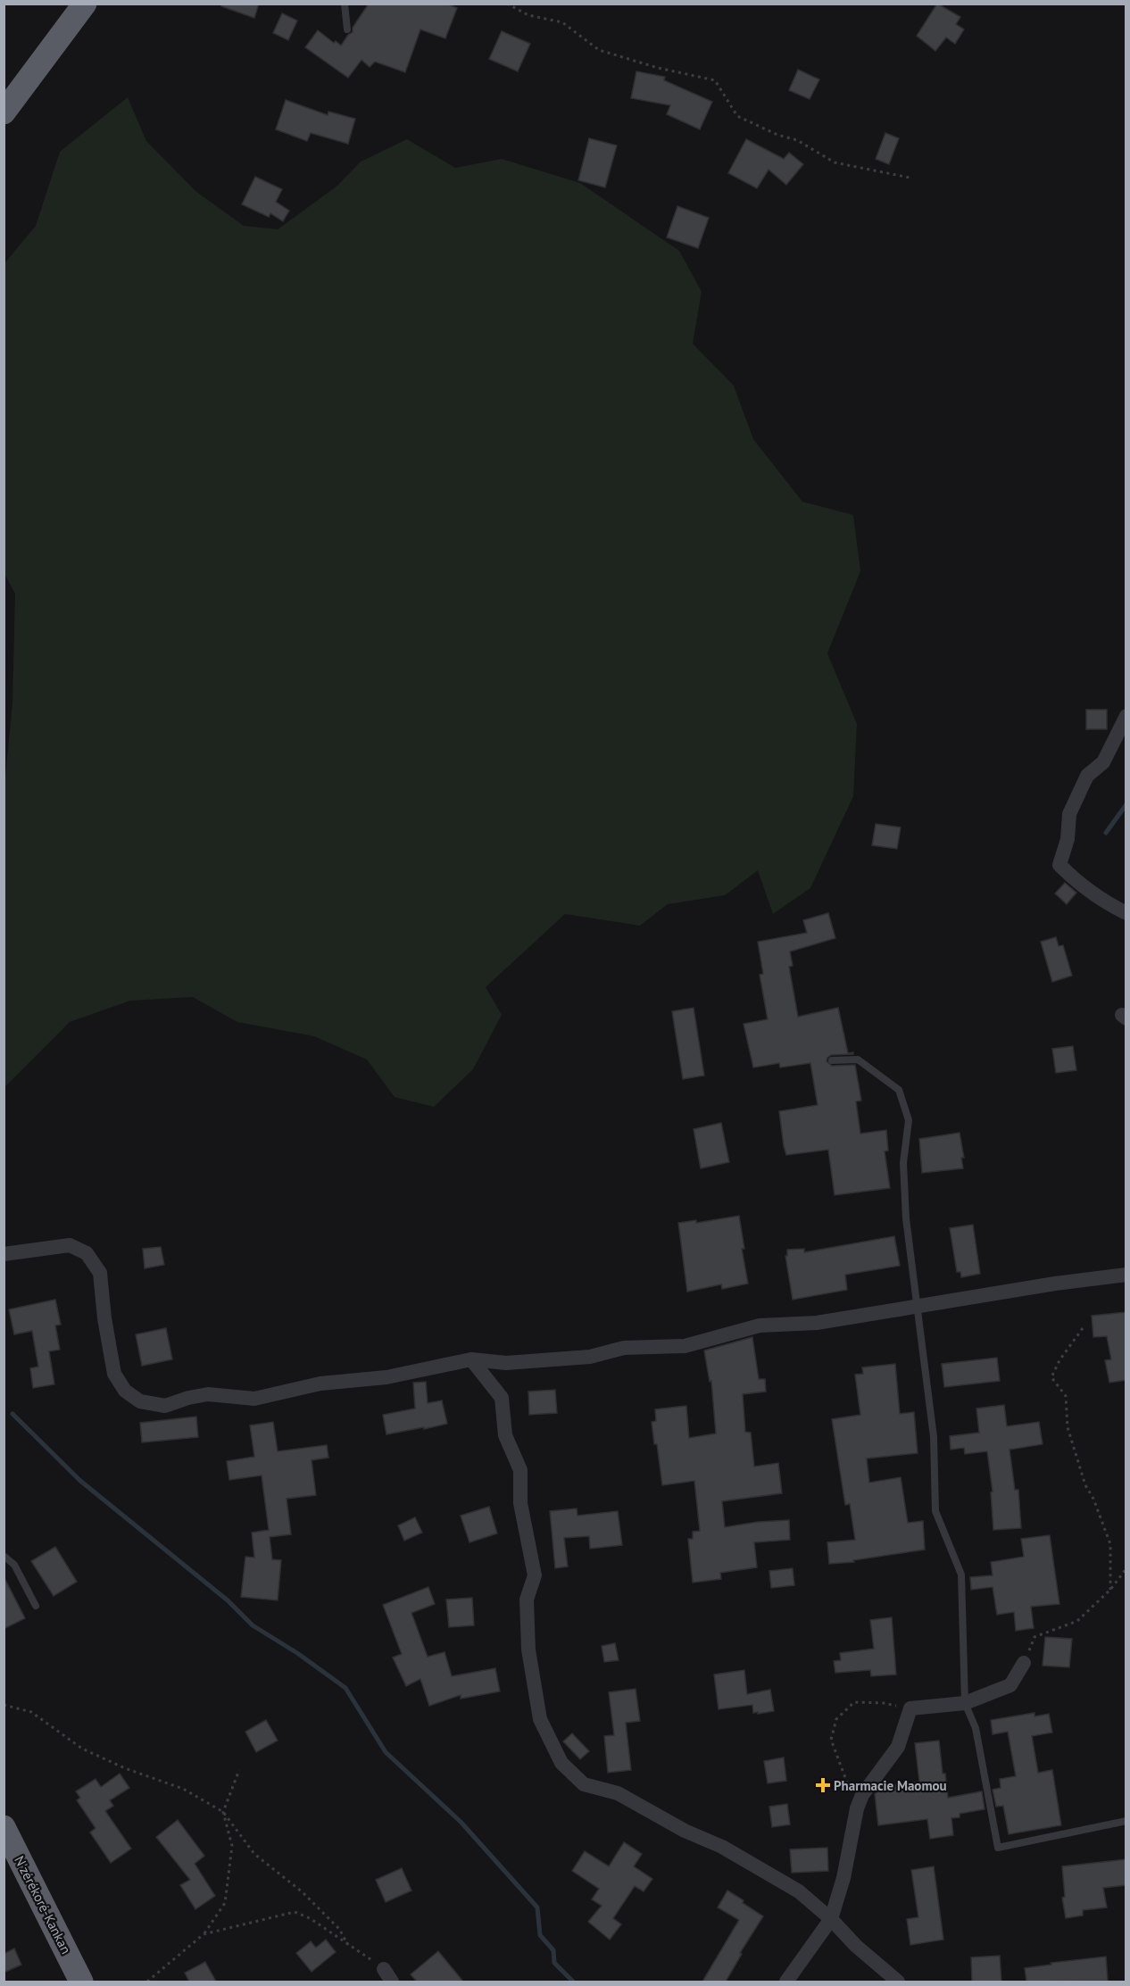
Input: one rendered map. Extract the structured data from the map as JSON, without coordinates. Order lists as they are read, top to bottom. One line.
{"streets":{"highway":["N'zérékoré-Kankan"]},"places":{"health":["Pharmacie Maomou"]}}
